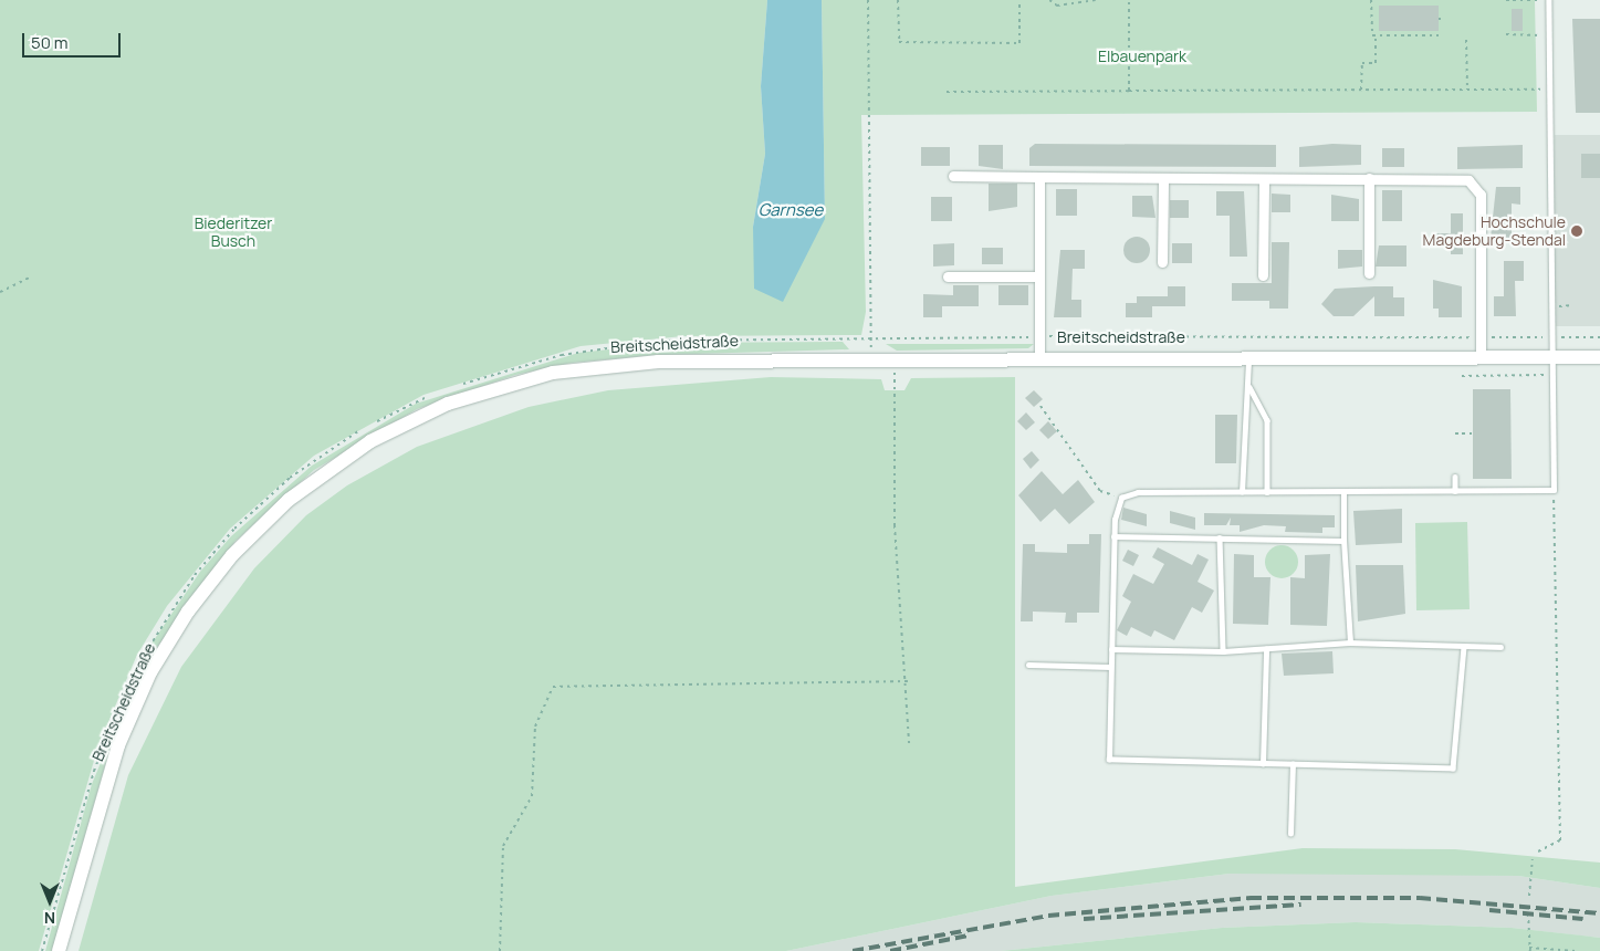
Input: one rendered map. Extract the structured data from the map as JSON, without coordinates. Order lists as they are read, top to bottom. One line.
{"streets":{"street":["Breitscheidstraße"]},"water":["Garnsee"],"parks":["Elbauenpark","Biederitzer Busch"],"places":["Hochschule Magdeburg-Stendal"],"scale_bar":"50 m","north":"bottom"}
